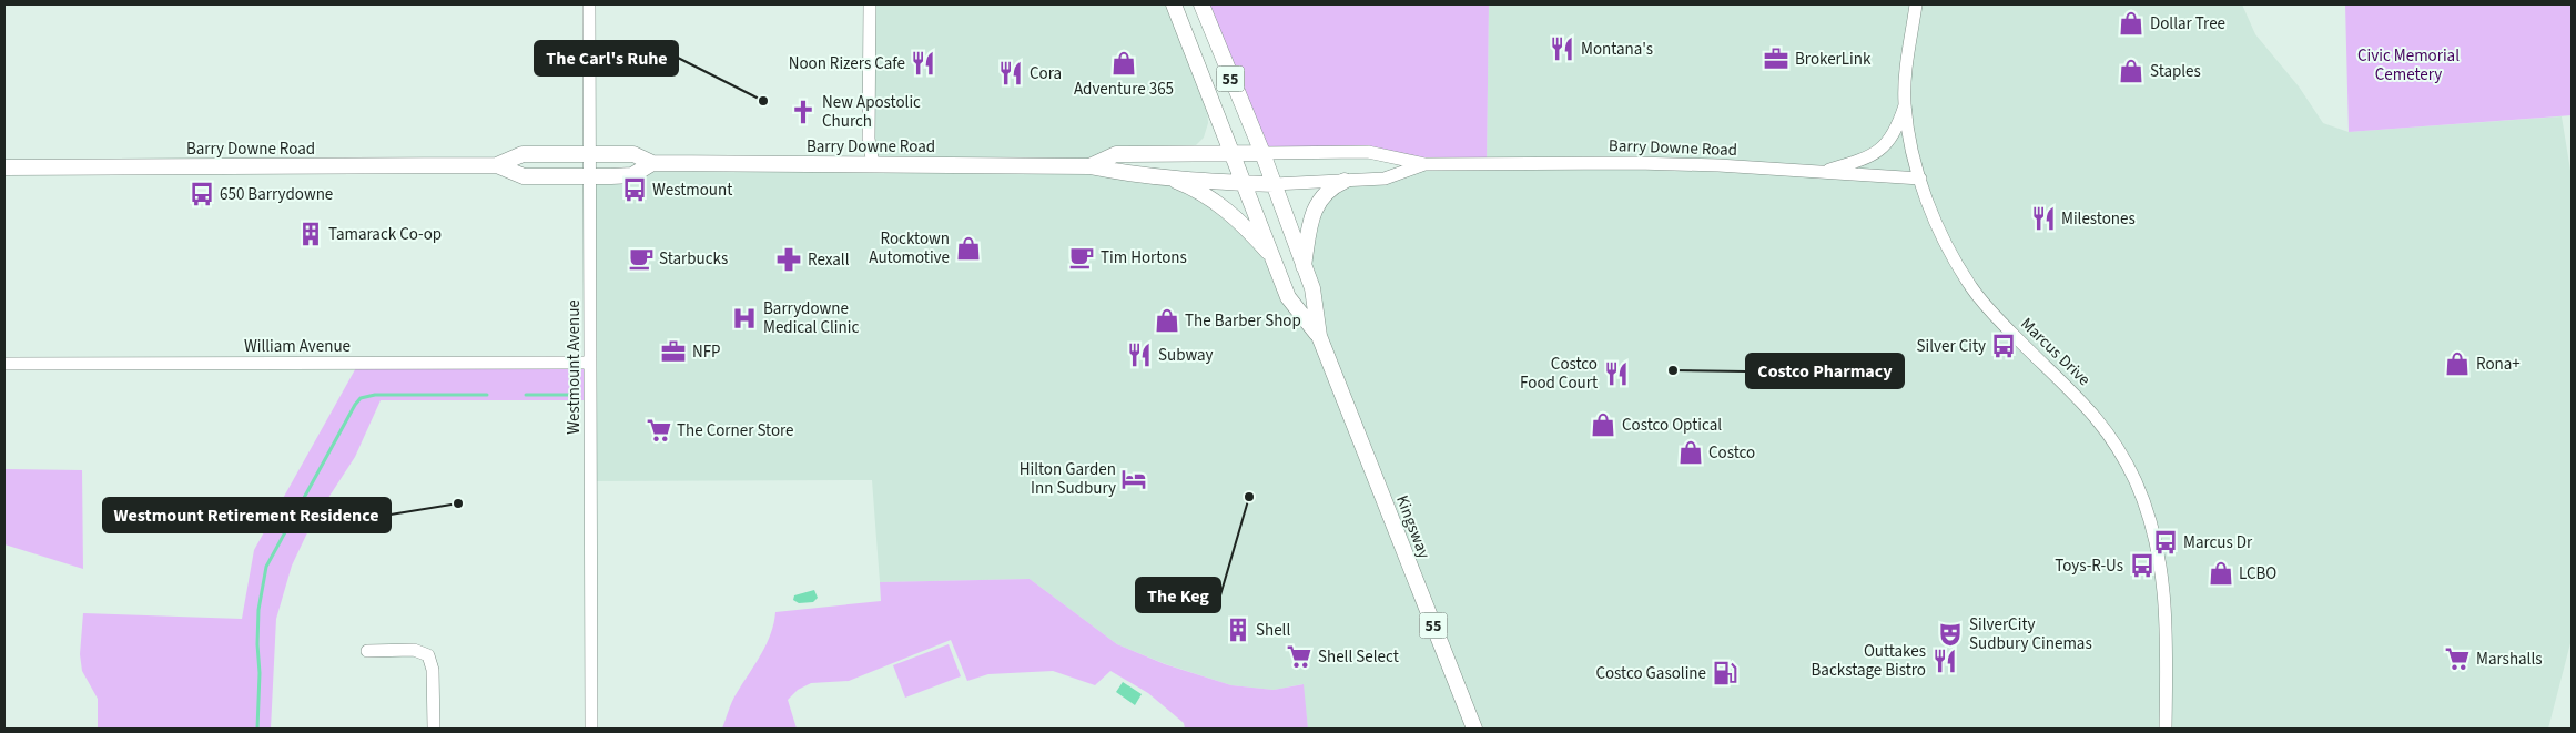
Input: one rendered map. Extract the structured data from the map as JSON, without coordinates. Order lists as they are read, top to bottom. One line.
{"streets":{"main road":["55","Barry Downe Road","Kingsway"],"street":["William Avenue","Marcus Drive","Westmount Avenue"]},"crossings":[["Barry Downe Road","Marcus Drive"],["Barry Downe Road","Westmount Avenue"],["Barry Downe Road","Kingsway"],["William Avenue","Westmount Avenue"]],"parks":["Civic Memorial Cemetery"],"places":{"shop":["Dollar Tree","Adventure 365","Staples","Rocktown Automotive","The Barber Shop","Rona+","Costco Optical","Costco","LCBO"],"restaurant":["Montana's","Noon Rizers Cafe","Cora","Milestones","Subway","Costco Food Court","Outtakes Backstage Bistro"],"office":["BrokerLink","NFP"],"other":["The Carl's Ruhe","Costco Pharmacy","The Keg","Westmount Retirement Residence"],"church":["New Apostolic Church"],"bus stop":["Westmount","650 Barrydowne","Silver City","Marcus Dr","Toys-R-Us"],"building":["Tamarack Co-op","Shell"],"cafe":["Tim Hortons","Starbucks"],"pharmacy":["Rexall"],"hospital":["Barrydowne Medical Clinic"],"supermarket":["The Corner Store","Shell Select","Marshalls"],"hotel":["Hilton Garden Inn Sudbury"],"theatre":["SilverCity Sudbury Cinemas"],"fuel station":["Costco Gasoline"]}}
